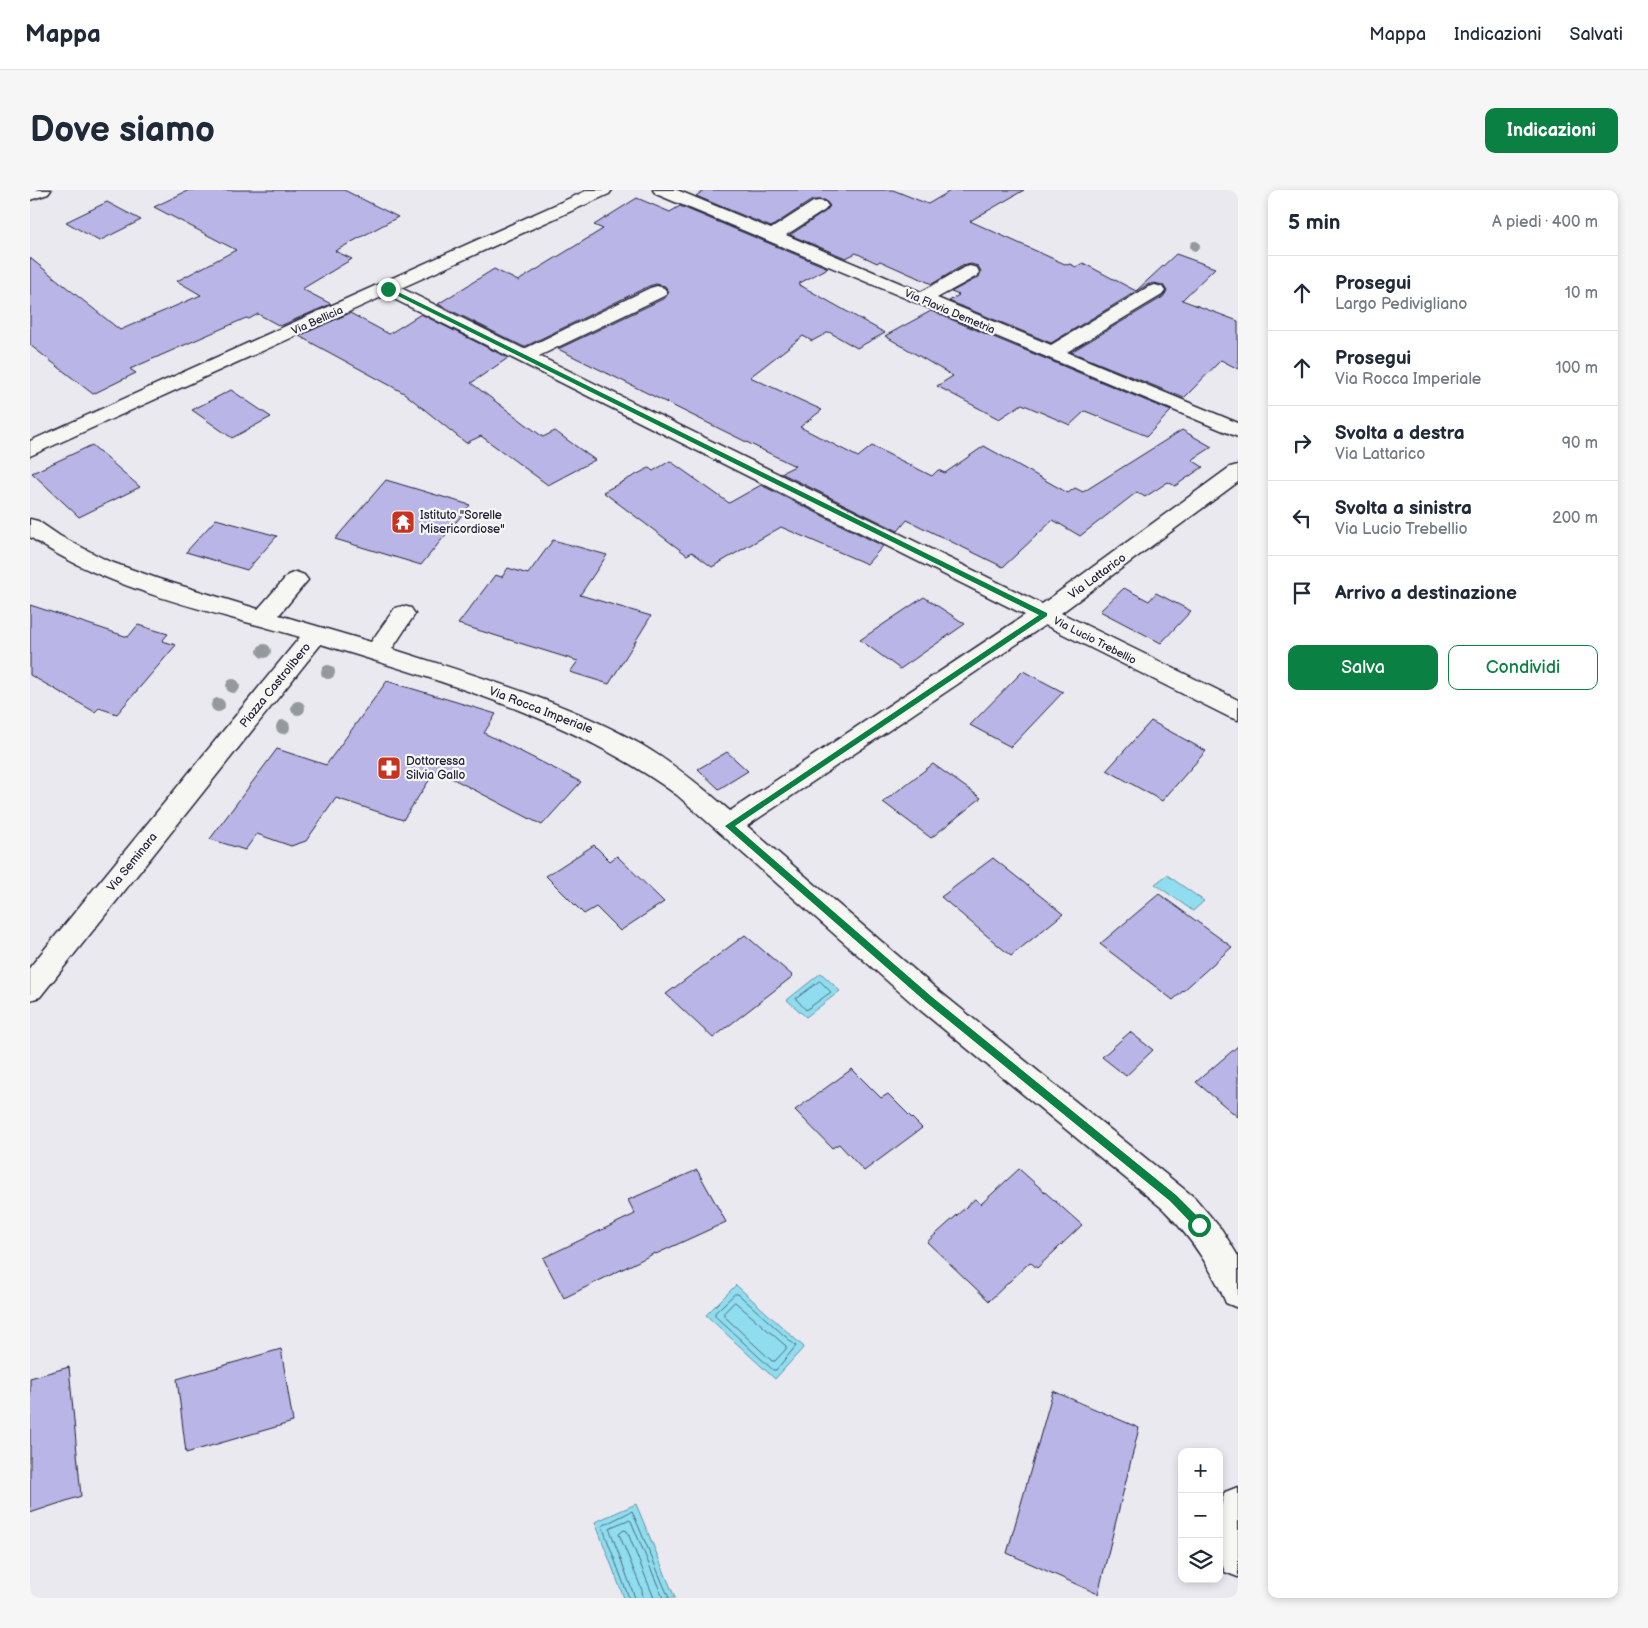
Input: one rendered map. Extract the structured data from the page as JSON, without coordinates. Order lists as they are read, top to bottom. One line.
{"streets":{"street":["Via Flavia Demetria","Via Bellicia","Via Lattarico","Via Lucio Trebellio","Piazza Castrolibero","Via Rocca Imperiale","Via Seminara"]},"crossings":[["Via Bellicia","Via Lucio Trebellio"],["Via Lattarico","Via Lucio Trebellio"],["Via Lattarico","Via Rocca Imperiale"],["Piazza Castrolibero","Via Rocca Imperiale"],["Piazza Castrolibero","Via Seminara"]],"places":{"temple":["Istituto \"Sorelle Misericordiose\""],"pharmacy":["Dottoressa Silvia Gallo"]},"page":{"header":"Mappa","nav":["Mappa","Indicazioni","Salvati"],"buttons":["Indicazioni",["Salva","Condividi"]],"title":"Dove siamo","heading":["5 min","A piedi · 400 m"],"list":[["Prosegui","Largo Pedivigliano","10 m"],["Prosegui","Via Rocca Imperiale","100 m"],["Svolta a destra","Via Lattarico","90 m"],["Svolta a sinistra","Via Lucio Trebellio","200 m"],"Arrivo a destinazione"],"map_buttons":["+","−"]}}
